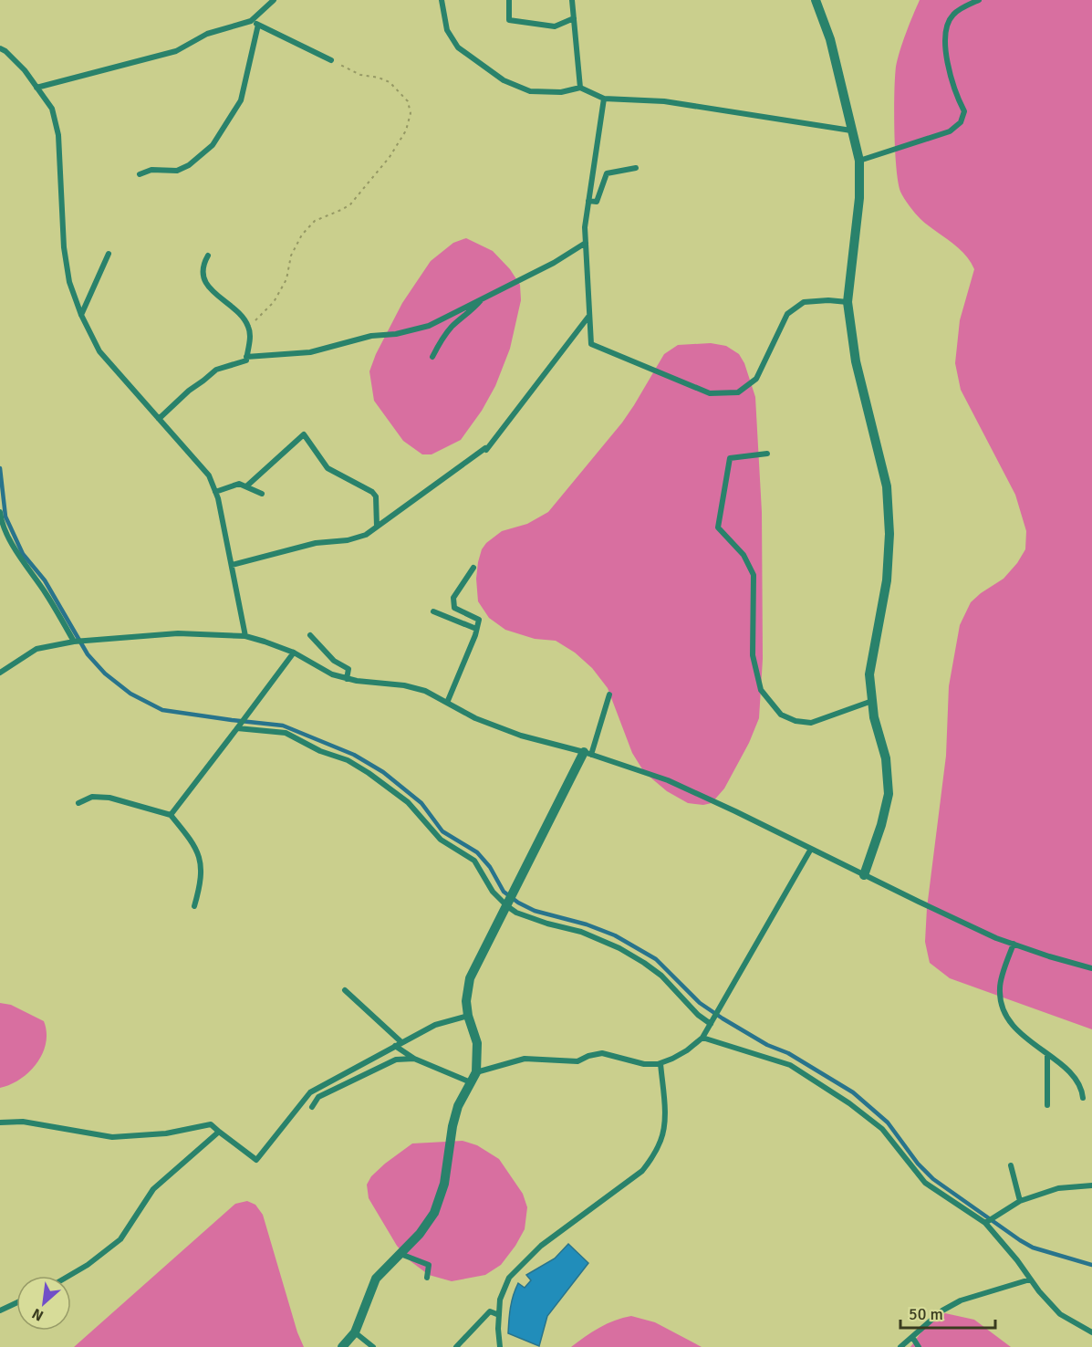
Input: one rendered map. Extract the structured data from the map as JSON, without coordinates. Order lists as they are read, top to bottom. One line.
{"scale_bar":"50 m","north":"bottom left"}
